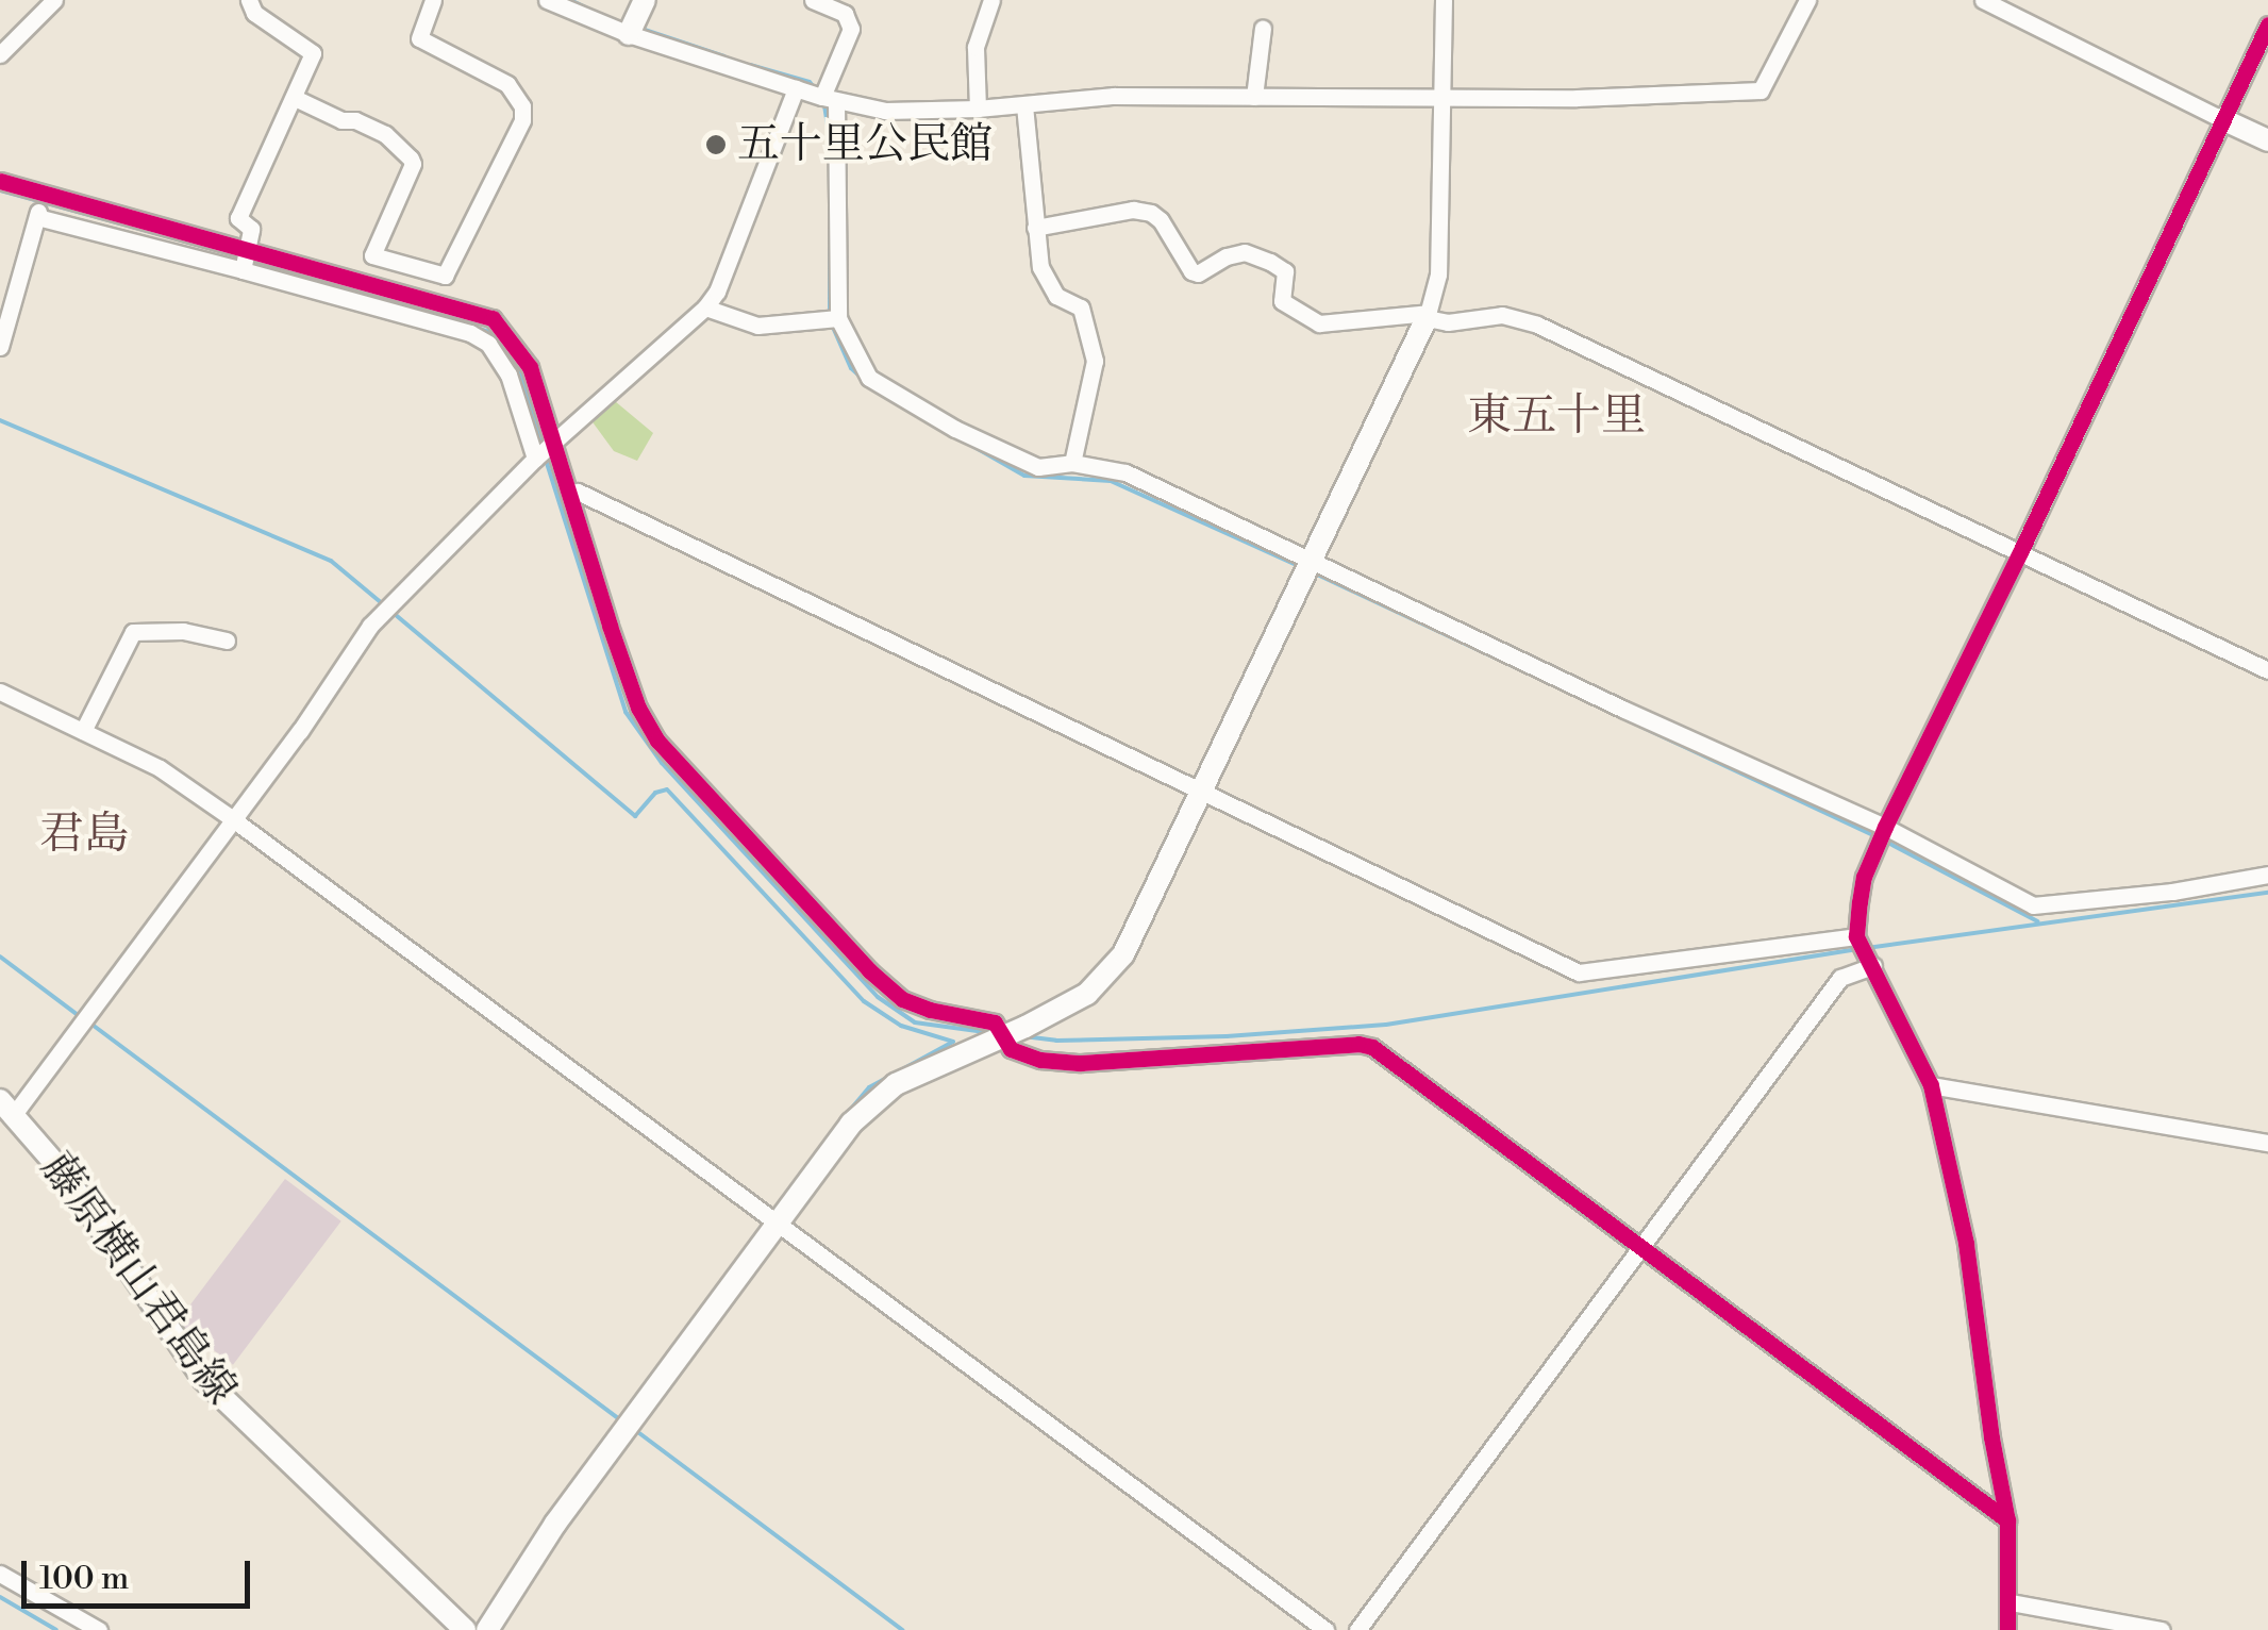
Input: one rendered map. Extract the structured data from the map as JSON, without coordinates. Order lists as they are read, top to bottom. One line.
{"streets":{"street":["藤原横山君島線"]},"districts":["東五十里","君島"],"places":["五十里公民館"],"scale_bar":"100 m"}
